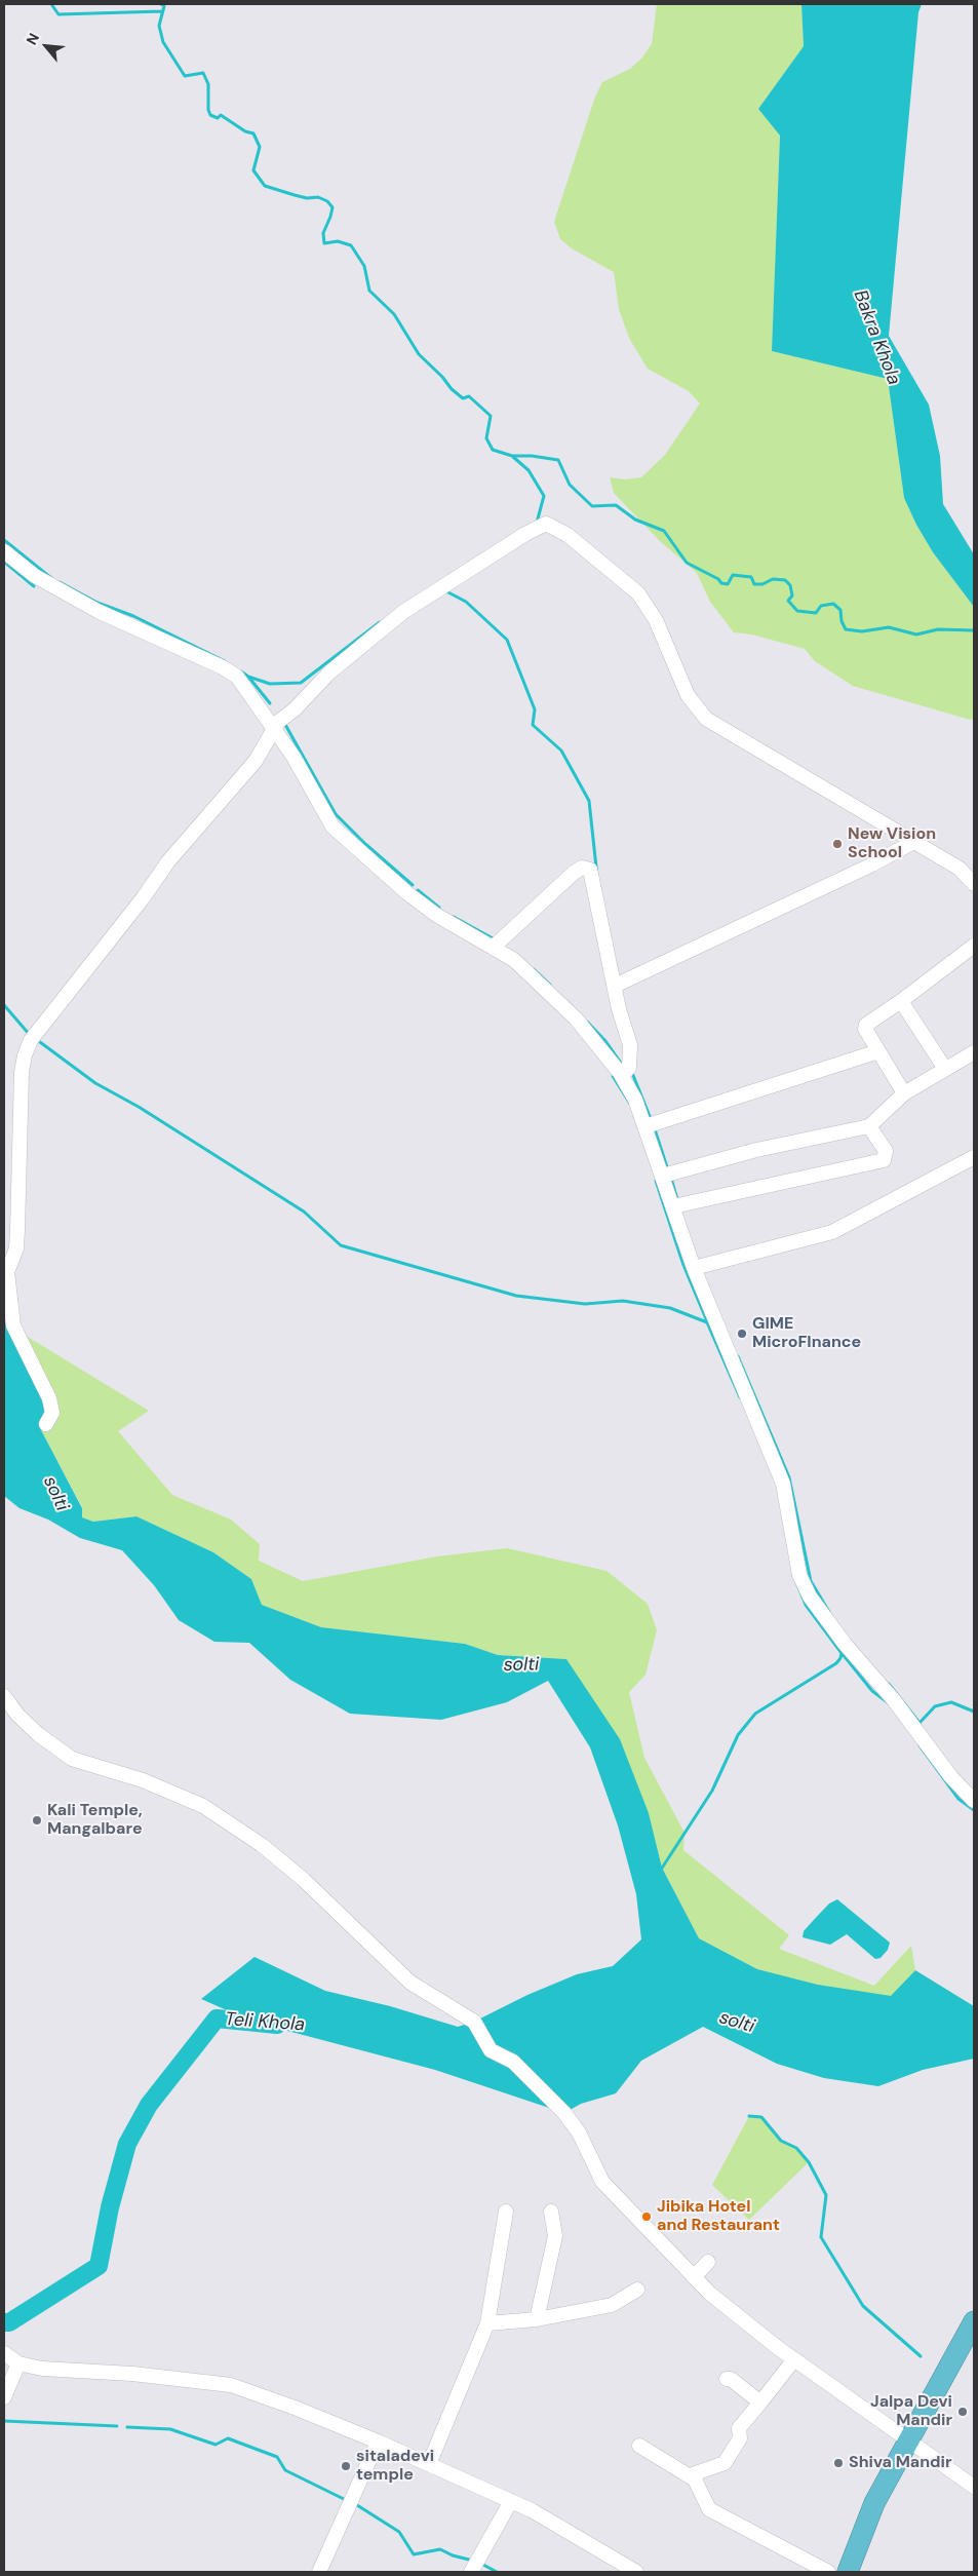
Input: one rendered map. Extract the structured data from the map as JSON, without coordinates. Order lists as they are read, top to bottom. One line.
{"water":["Bakra Khola","solti","Teli Khola"],"places":["New Vision School","GIME MicroFInance","Kali Temple, Mangalbare","Jibika Hotel and Restaurant","Jalpa Devi Mandir","Shiva Mandir","sitaladevi temple"],"north":"top left"}
